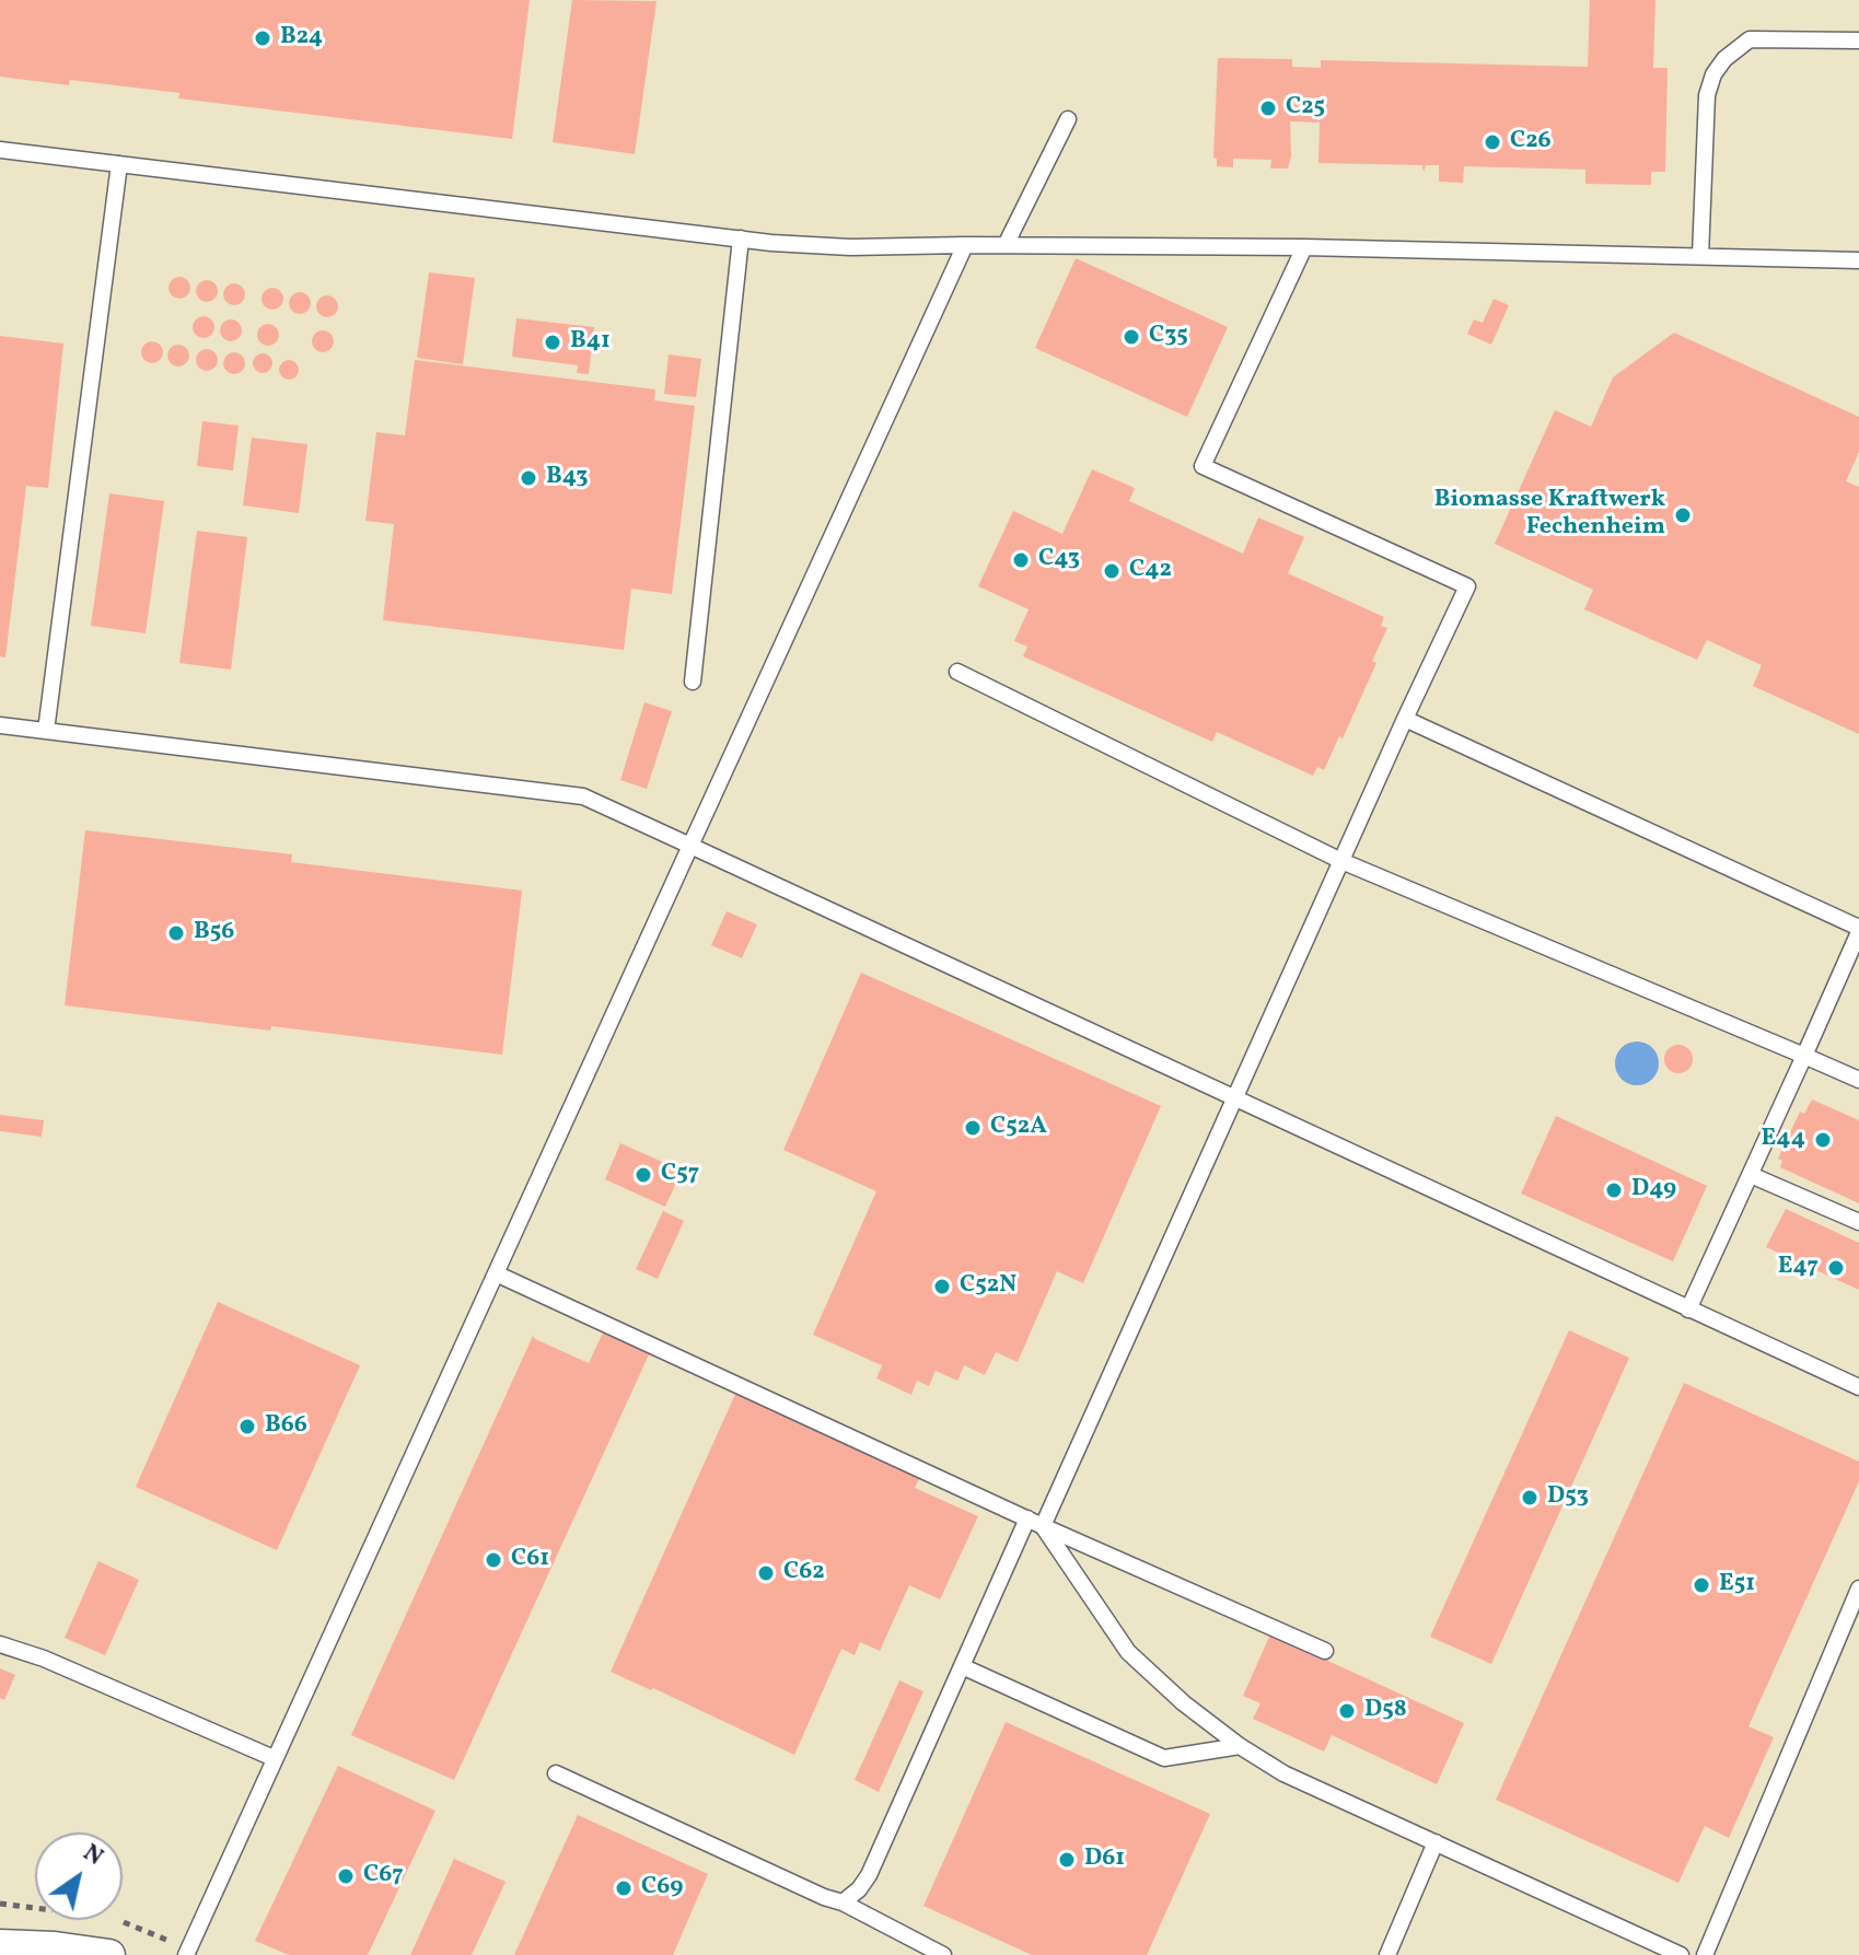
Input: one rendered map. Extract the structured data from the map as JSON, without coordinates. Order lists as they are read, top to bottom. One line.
{"places":["B24","C25","C26","C35","B41","B43","Biomasse Kraftwerk Fechenheim","C43","C42","B56","C52A","E44","C57","D49","E47","C52N","B66","D53","C61","C62","E51","D58","D61","C67","C69"],"north":"top right"}
